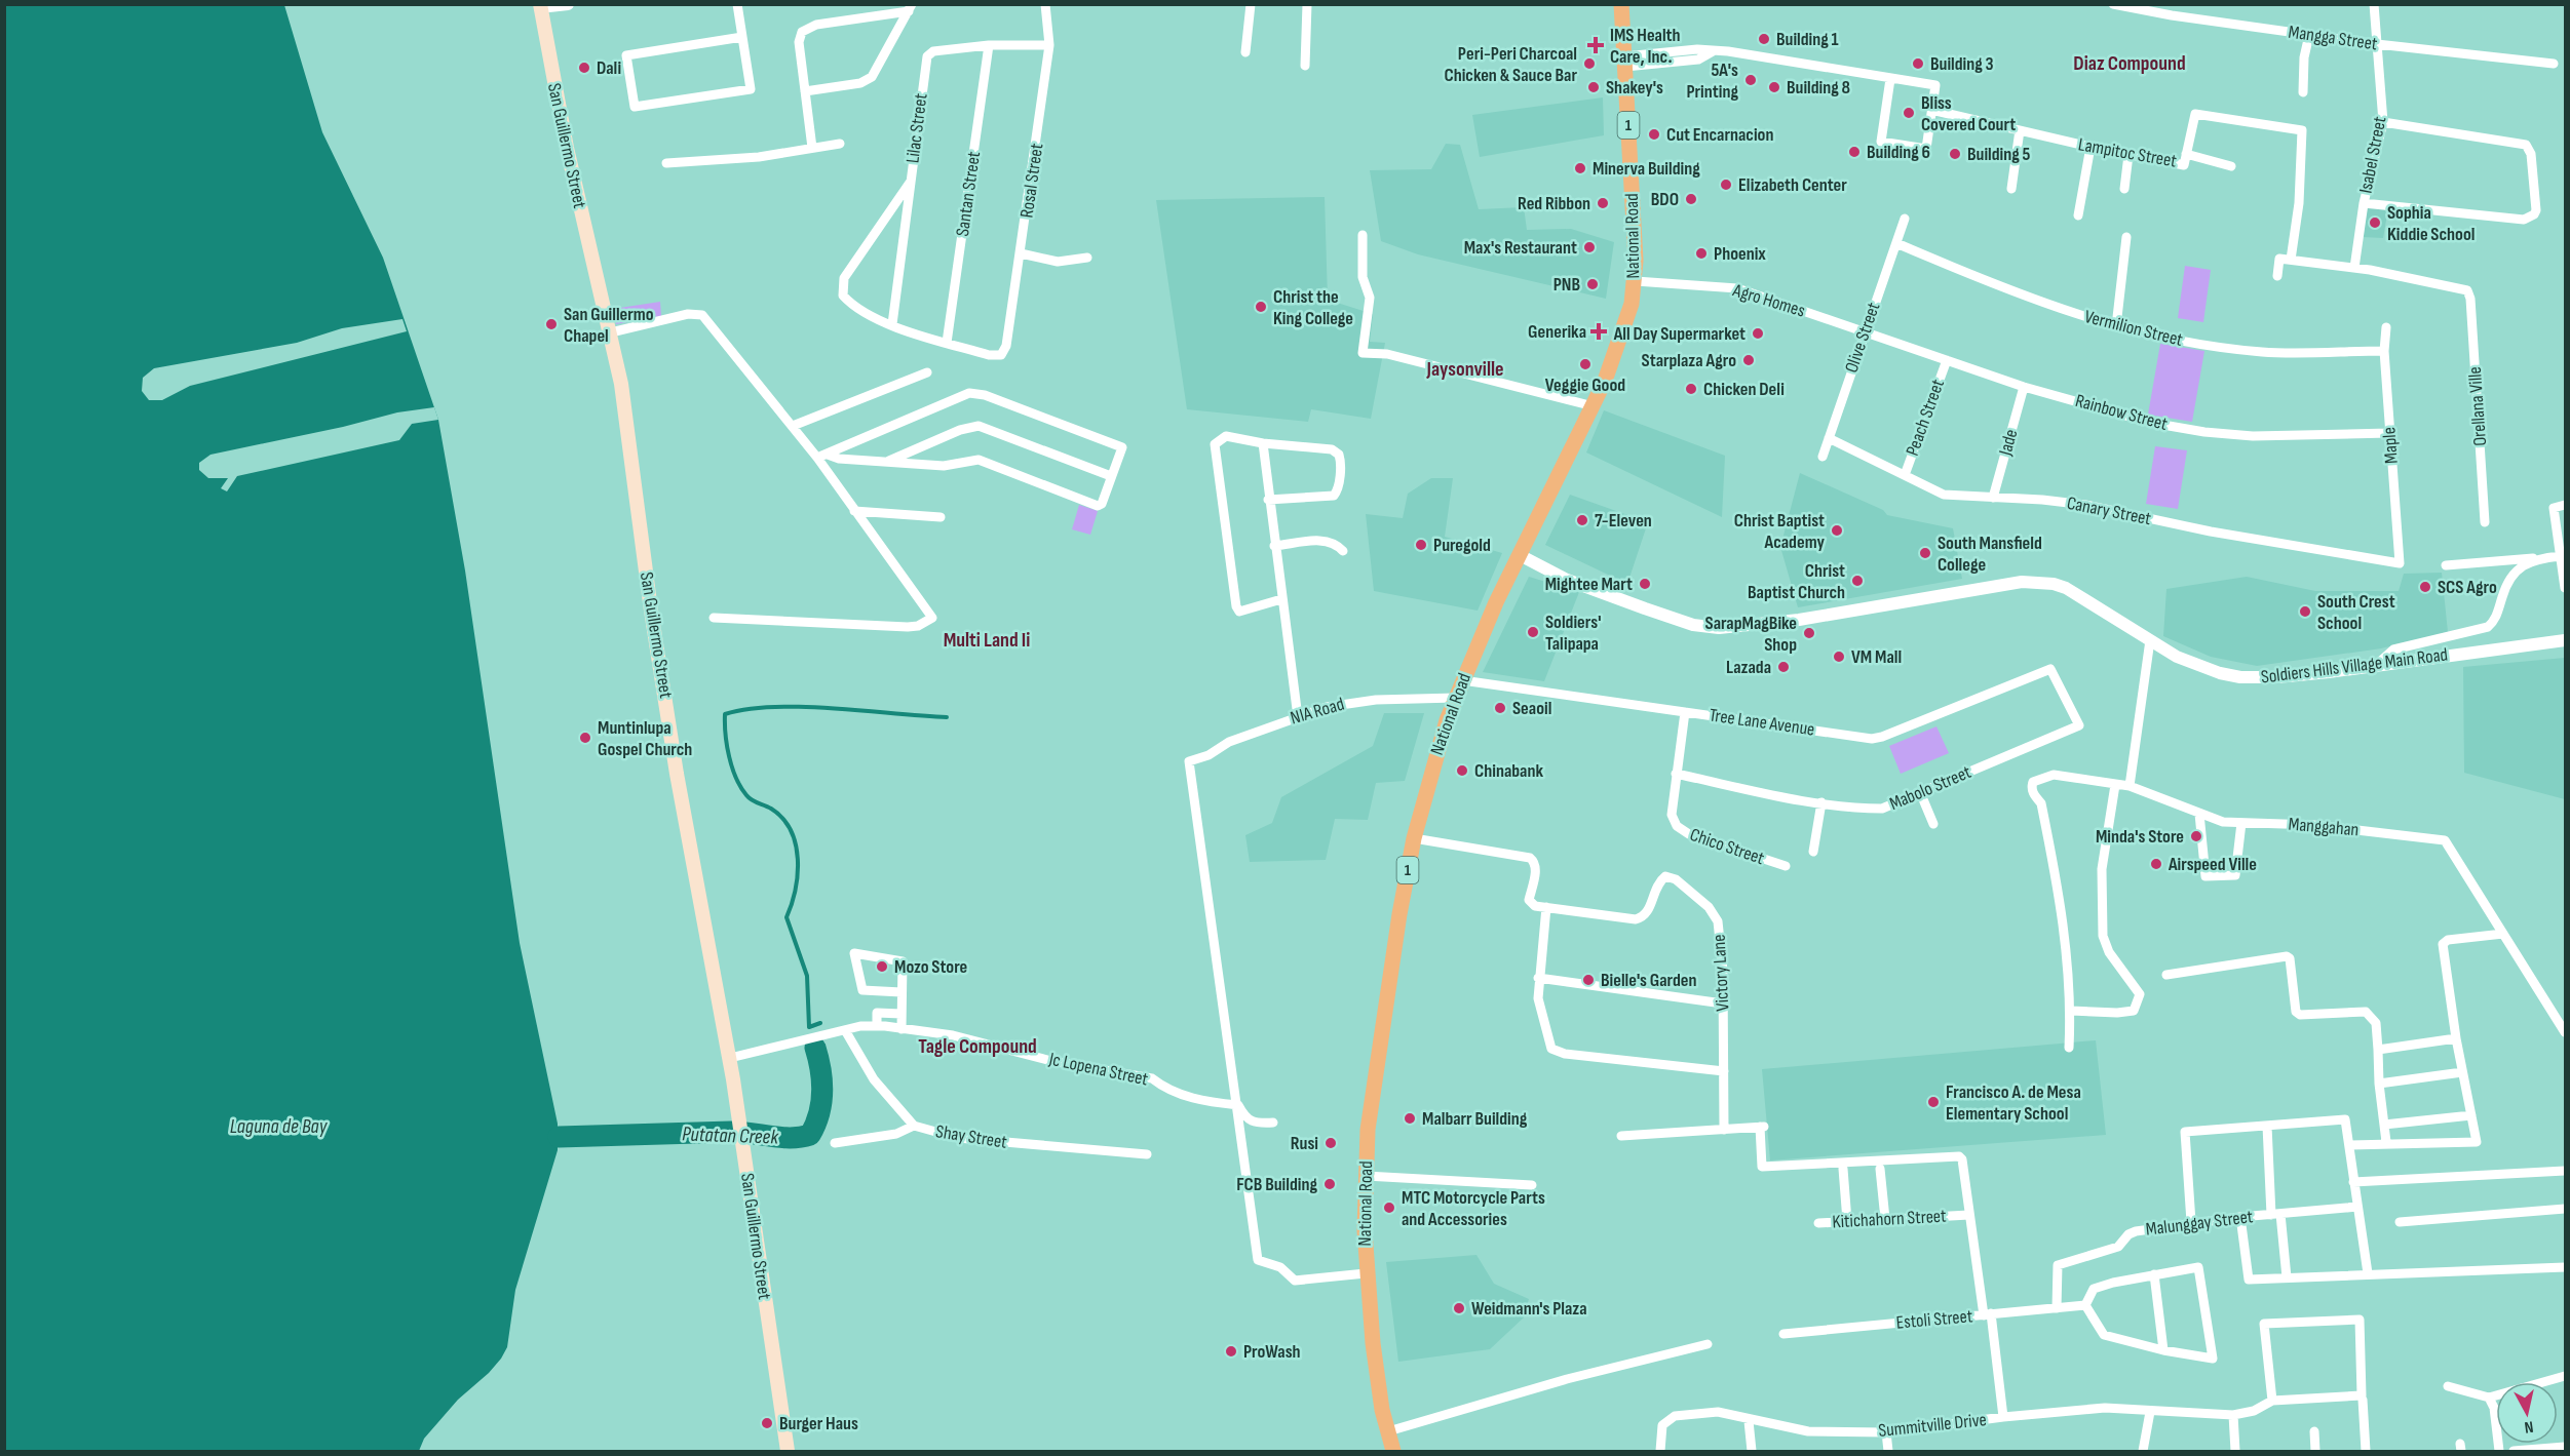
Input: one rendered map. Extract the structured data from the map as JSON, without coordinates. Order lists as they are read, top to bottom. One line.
{"streets":{"highway":["1","National Road"],"main road":["San Guillermo Street"],"street":["Mangga Street","Lilac Street","Lampitoc Street","Isabel Street","Rosal Street","Santan Street","Agro Homes","Vermilion Street","Olive Street","Orellana Ville","Rainbow Street","Peach Street","Jade","Maple","Canary Street","Soldiers Hills Village Main Road","NIA Road","Tree Lane Avenue","Mabolo Street","Manggahan","Chico Street","Victory Lane","Jc Lopena Street","Shay Street","Kitichahorn Street","Malunggay Street","Estoli Street","Summitville Drive"]},"crossings":[["Mangga Street","Isabel Street"],["Lilac Street","Rosal Street"],["Lilac Street","Santan Street"],["San Guillermo Street","Jc Lopena Street"],["Isabel Street","Orellana Ville"],["Rosal Street","Santan Street"],["National Road","Agro Homes"],["National Road","Soldiers Hills Village Main Road"],["National Road","NIA Road"],["National Road","Tree Lane Avenue"],["Agro Homes","Olive Street"],["Agro Homes","Rainbow Street"],["Vermilion Street","Olive Street"],["Vermilion Street","Maple"],["Olive Street","Rainbow Street"],["Olive Street","Canary Street"],["Rainbow Street","Peach Street"],["Rainbow Street","Jade"],["Rainbow Street","Maple"],["Peach Street","Canary Street"],["Jade","Canary Street"],["Maple","Canary Street"],["NIA Road","Jc Lopena Street"],["Tree Lane Avenue","Mabolo Street"],["Tree Lane Avenue","Chico Street"],["Mabolo Street","Chico Street"],["Jc Lopena Street","Shay Street"],["Kitichahorn Street","Estoli Street"],["Kitichahorn Street","Summitville Drive"],["Malunggay Street","Estoli Street"]],"districts":["Diaz Compound","Jaysonville","Multi Land Ii","Tagle Compound"],"water":["Laguna de Bay","Putatan Creek"],"places":{"other":["Building 1","Peri-Peri Charcoal Chicken & Sauce Bar","Building 3","Dali","5A's Printing","Shakey's","Building 8","Bliss Covered Court","Cut Encarnacion","Building 6","Building 5","Minerva Building","Elizabeth Center","BDO","Red Ribbon","Sophia Kiddie School","Max's Restaurant","Phoenix","PNB","Christ the King College","San Guillermo Chapel","All Day Supermarket","Starplaza Agro","Veggie Good","Chicken Deli","7-Eleven","Christ Baptist Academy","Puregold","South Mansfield College","Christ Baptist Church","Mightee Mart","SCS Agro","South Crest School","Soldiers' Talipapa","SarapMagBike Shop","VM Mall","Lazada","Seaoil","Muntinlupa Gospel Church","Chinabank","Minda's Store","Airspeed Ville","Mozo Store","Bielle's Garden","Francisco A. de Mesa Elementary School","Malbarr Building","Rusi","FCB Building","MTC Motorcycle Parts and Accessories","Weidmann's Plaza","ProWash","Burger Haus"],"health":["IMS Health Care, Inc.","Generika"]},"north":"bottom"}
